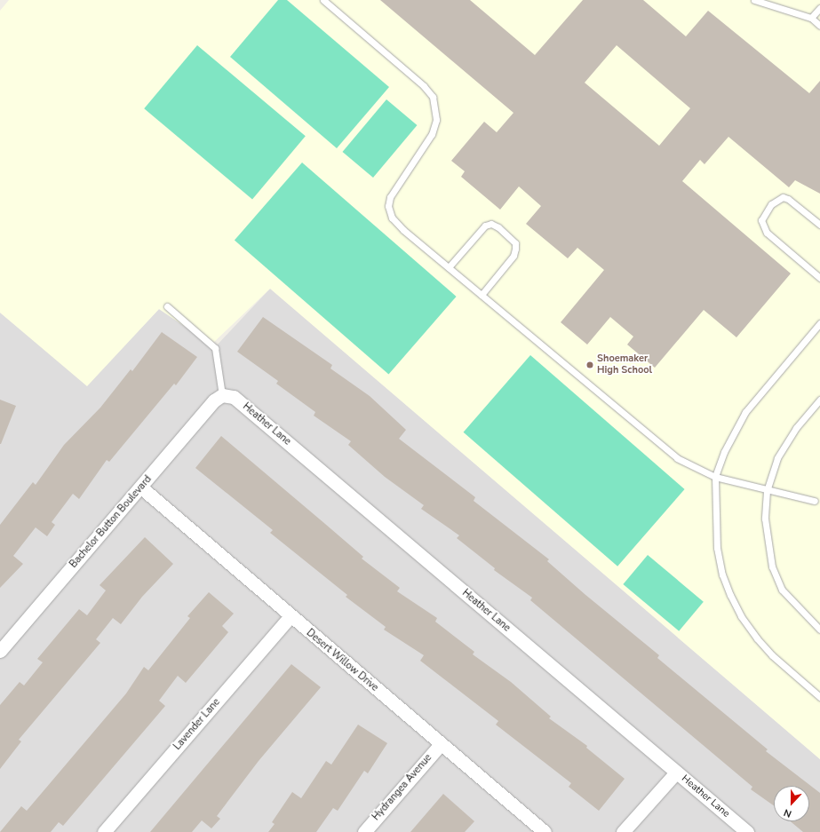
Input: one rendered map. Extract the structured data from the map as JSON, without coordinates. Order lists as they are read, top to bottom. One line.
{"streets":{"street":["Heather Lane","Bachelor Button Boulevard","Desert Willow Drive","Lavender Lane","Hydrangea Avenue"]},"crossings":[["Heather Lane","Bachelor Button Boulevard"],["Bachelor Button Boulevard","Desert Willow Drive"],["Desert Willow Drive","Lavender Lane"],["Desert Willow Drive","Hydrangea Avenue"]],"places":["Shoemaker High School"],"north":"bottom"}
